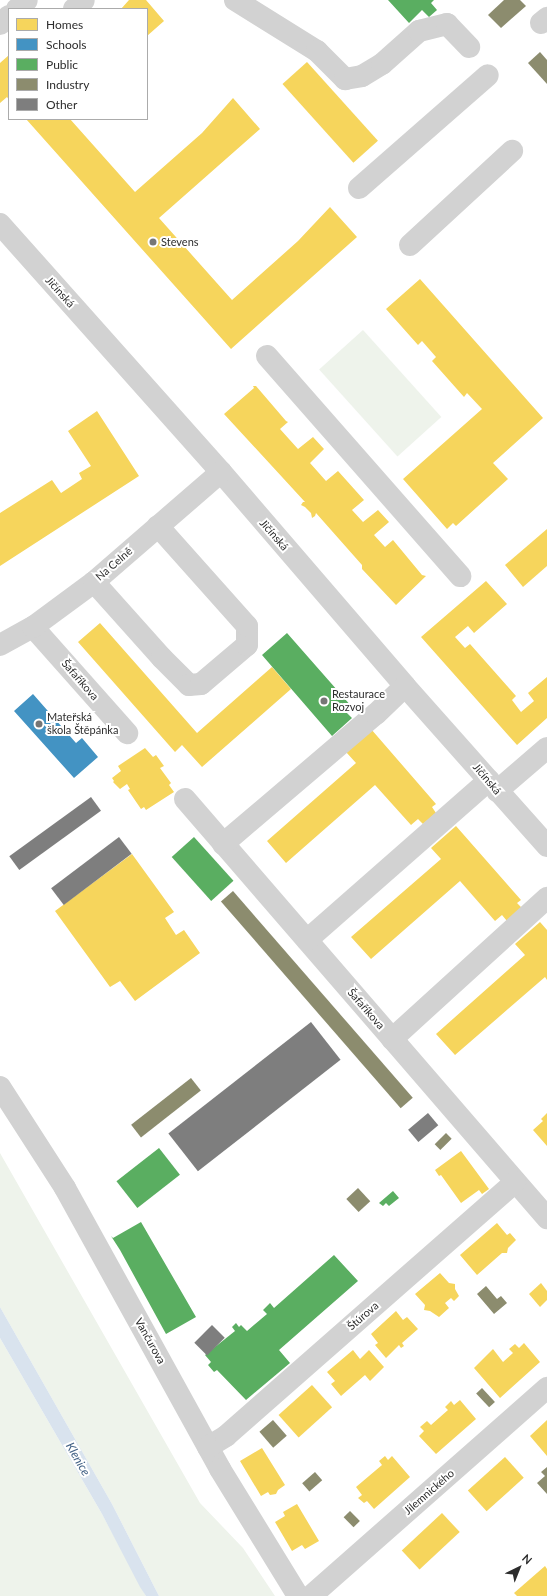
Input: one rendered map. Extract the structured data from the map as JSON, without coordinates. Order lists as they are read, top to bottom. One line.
{"streets":{"street":["Jičínská","Na Celně","Šafaříkova","Štúrova","Vančurova","Jilemnického"]},"crossings":[["Jičínská","Na Celně"],["Na Celně","Šafaříkova"],["Šafaříkova","Štúrova"],["Štúrova","Vančurova"]],"water":["Klenice"],"places":["Stevens","Restaurace Rozvoj","Mateřská škola Štěpánka"],"legend":["Homes","Schools","Public","Industry","Other"],"north":"top right"}
